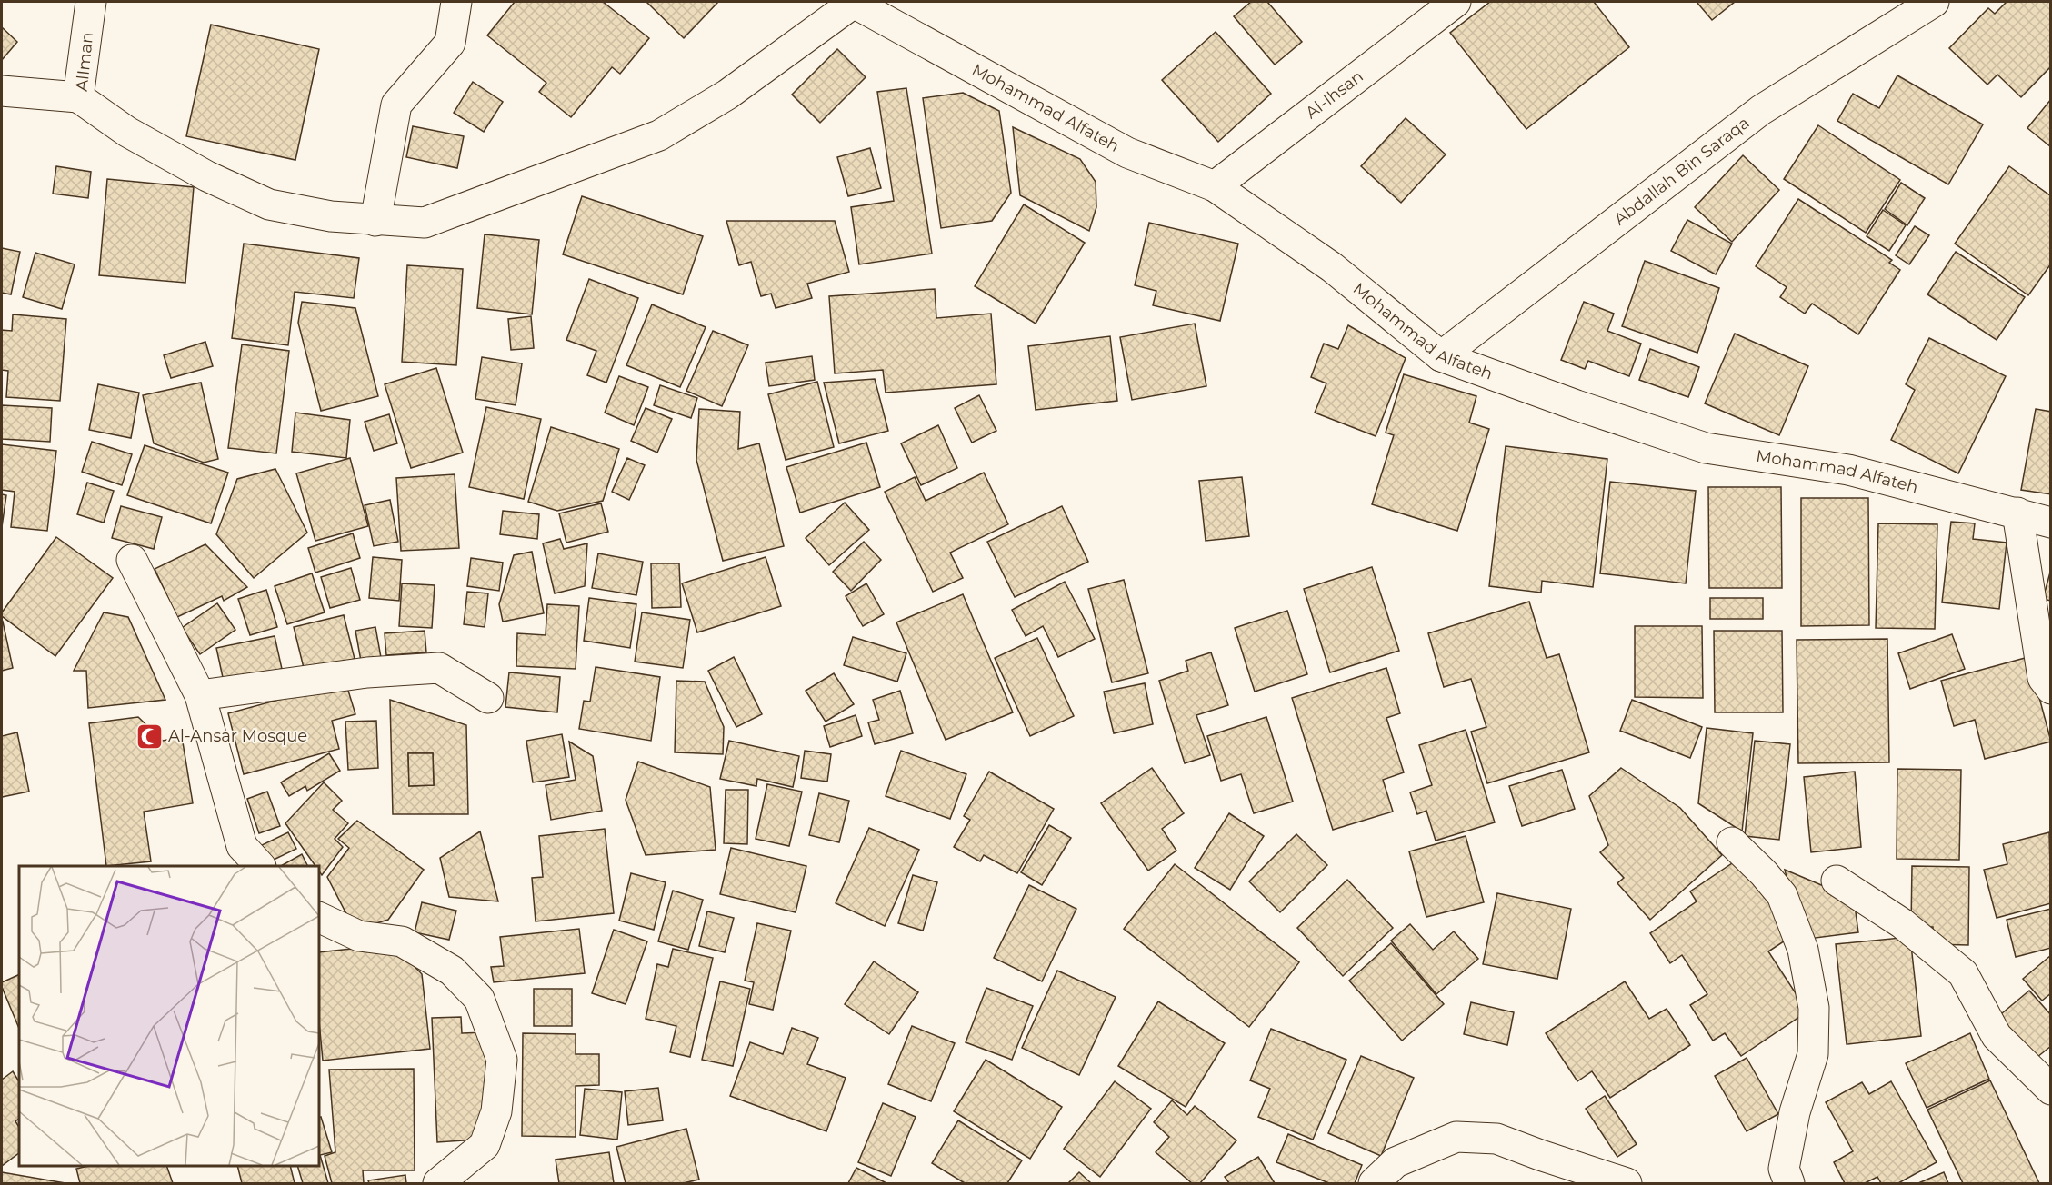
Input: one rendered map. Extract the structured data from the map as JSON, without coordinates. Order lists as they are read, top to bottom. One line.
{"streets":{"street":["AlIman","Al-Ihsan","Mohammad Alfateh","Abdallah Bin Saraqa"]},"crossings":[["AlIman","Mohammad Alfateh"],["Al-Ihsan","Mohammad Alfateh"],["Mohammad Alfateh","Abdallah Bin Saraqa"]],"places":{"mosque":["Al-Ansar Mosque"]}}
